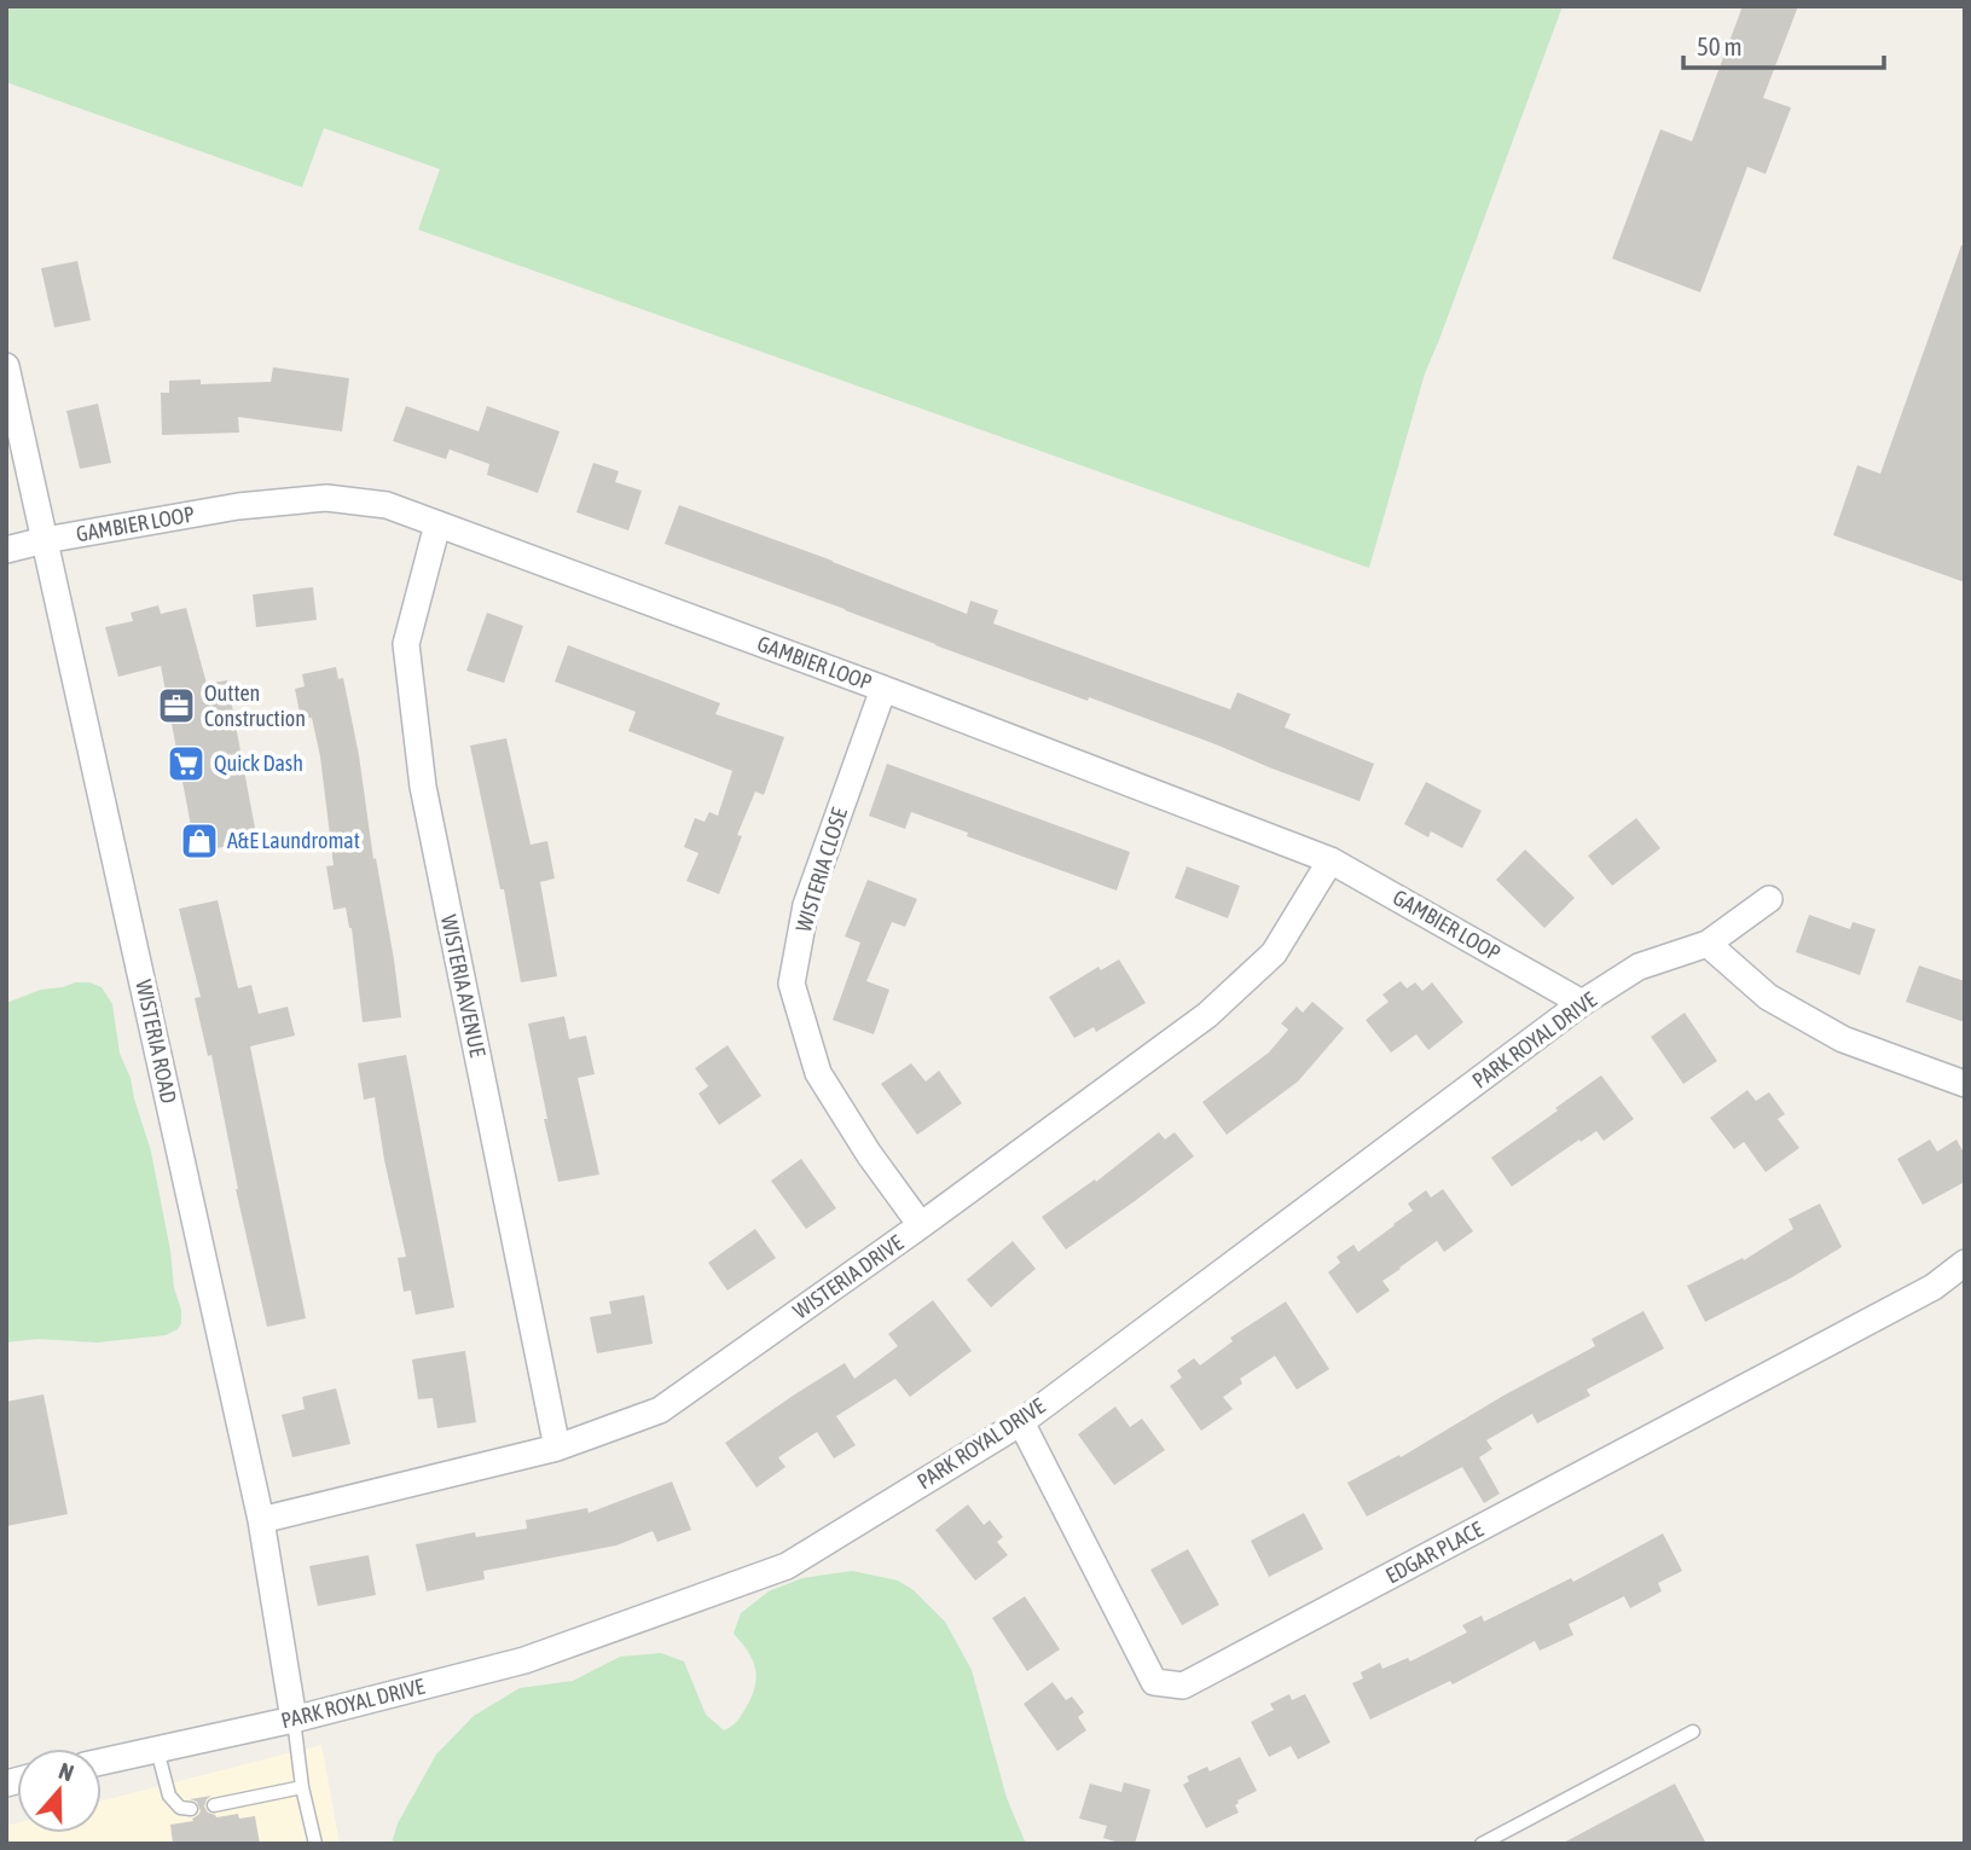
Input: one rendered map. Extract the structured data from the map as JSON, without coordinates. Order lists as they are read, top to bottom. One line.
{"streets":{"street":["GAMBIER LOOP","WISTERIA CLOSE","WISTERIA AVENUE","PARK ROYAL DRIVE","WISTERIA ROAD","WISTERIA DRIVE","EDGAR PLACE"]},"crossings":[["GAMBIER LOOP","WISTERIA CLOSE"],["GAMBIER LOOP","WISTERIA AVENUE"],["GAMBIER LOOP","PARK ROYAL DRIVE"],["GAMBIER LOOP","WISTERIA ROAD"],["GAMBIER LOOP","WISTERIA DRIVE"],["WISTERIA CLOSE","WISTERIA DRIVE"],["WISTERIA AVENUE","WISTERIA DRIVE"],["PARK ROYAL DRIVE","WISTERIA ROAD"],["PARK ROYAL DRIVE","EDGAR PLACE"],["WISTERIA ROAD","WISTERIA DRIVE"]],"places":{"office":["Outten Construction"],"supermarket":["Quick Dash"],"shop":["A&E Laundromat"]},"scale_bar":"50 m","north":"top"}
